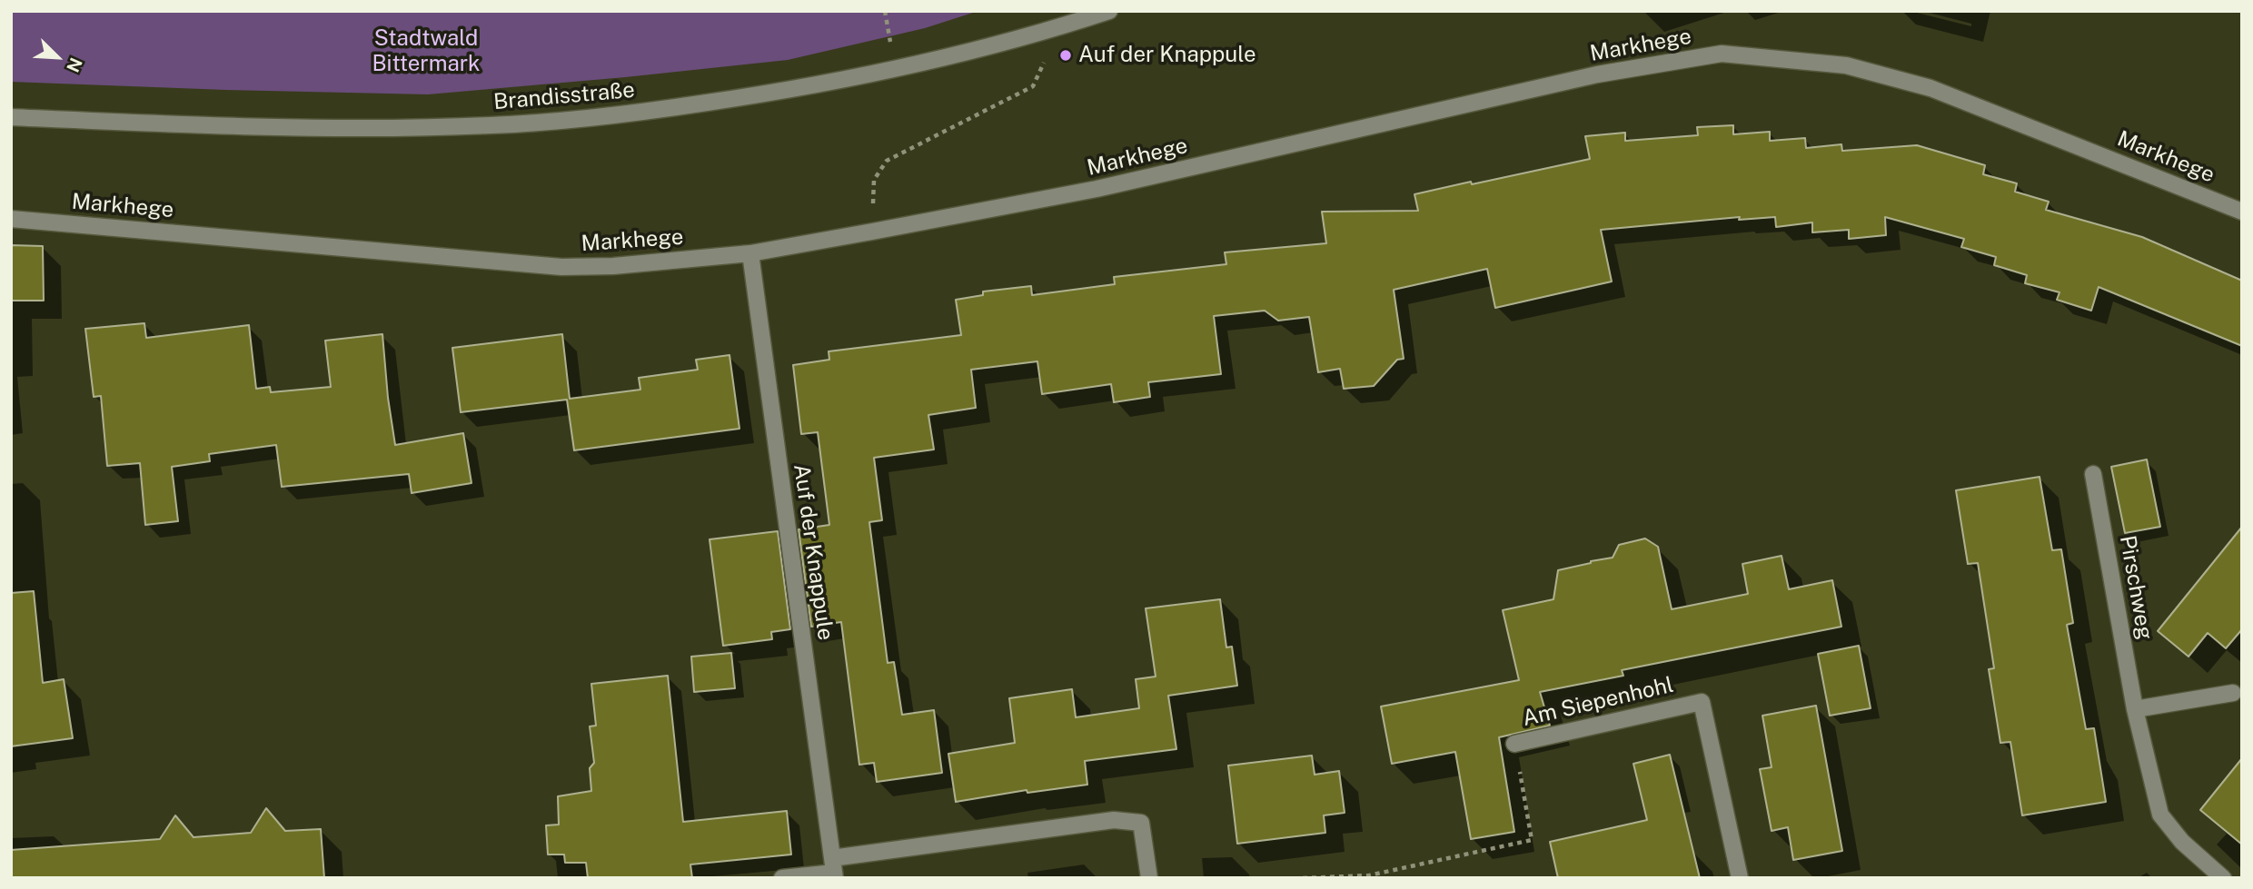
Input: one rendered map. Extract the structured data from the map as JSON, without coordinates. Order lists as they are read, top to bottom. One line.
{"streets":{"street":["Markhege","Brandisstraße","Auf der Knappule","Pirschweg","Am Siepenhohl"]},"crossings":[["Markhege","Auf der Knappule"]],"parks":["Stadtwald Bittermark"],"places":["Auf der Knappule"],"north":"bottom right"}
